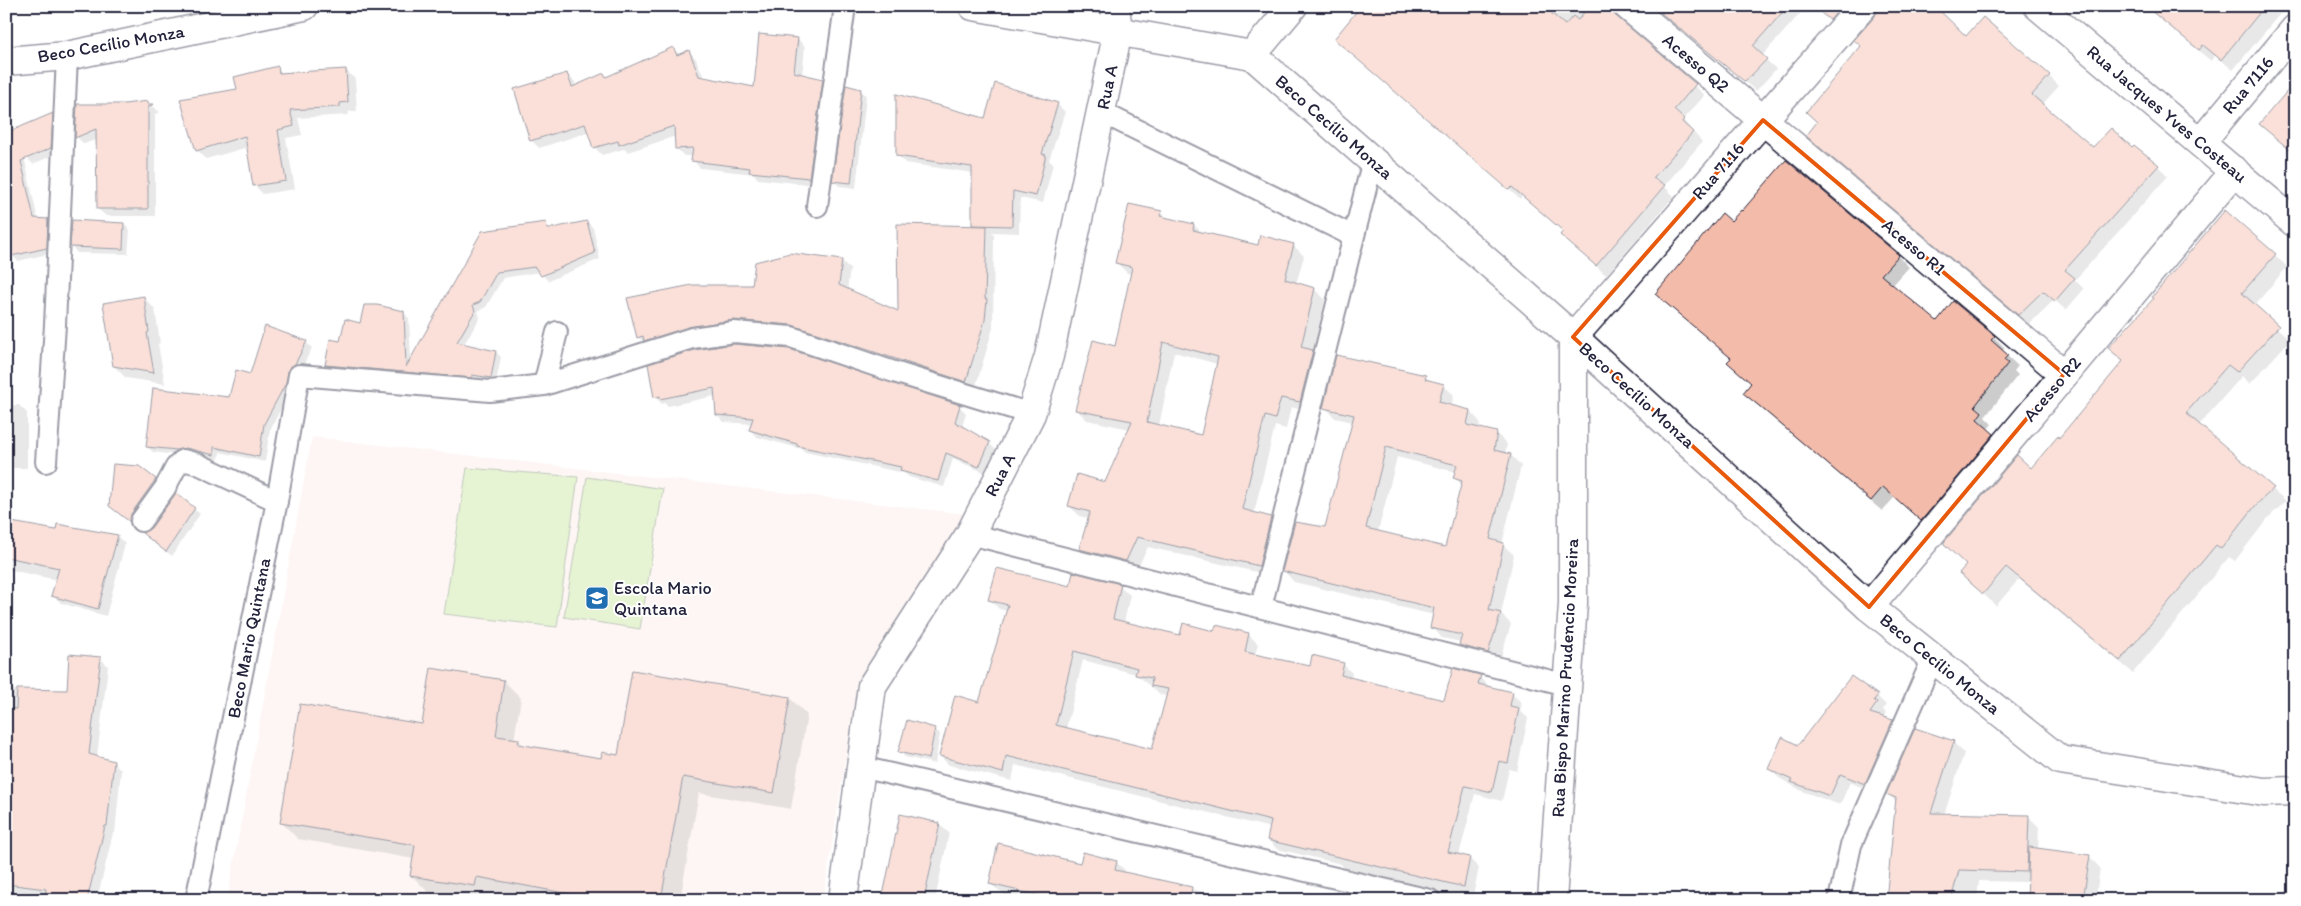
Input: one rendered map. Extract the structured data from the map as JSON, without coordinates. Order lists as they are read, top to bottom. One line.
{"streets":{"street":["Beco Cecílio Monza","Acesso Q2","Rua 7116","Rua A","Rua Jacques Yves Costeau","Acesso R1","Acesso R2","Rua Bispo Marino Prudencio Moreira"],"lane":["Beco Mario Quintana"]},"crossings":[["Beco Cecílio Monza","Rua 7116"],["Beco Cecílio Monza","Acesso R2"],["Beco Cecílio Monza","Rua Bispo Marino Prudencio Moreira"],["Acesso Q2","Rua 7116"],["Acesso Q2","Acesso R1"],["Rua 7116","Rua Jacques Yves Costeau"],["Rua 7116","Acesso R1"],["Rua 7116","Rua Bispo Marino Prudencio Moreira"],["Rua Jacques Yves Costeau","Acesso R2"],["Acesso R1","Acesso R2"]],"places":{"school or university":["Escola Mario Quintana"]}}
